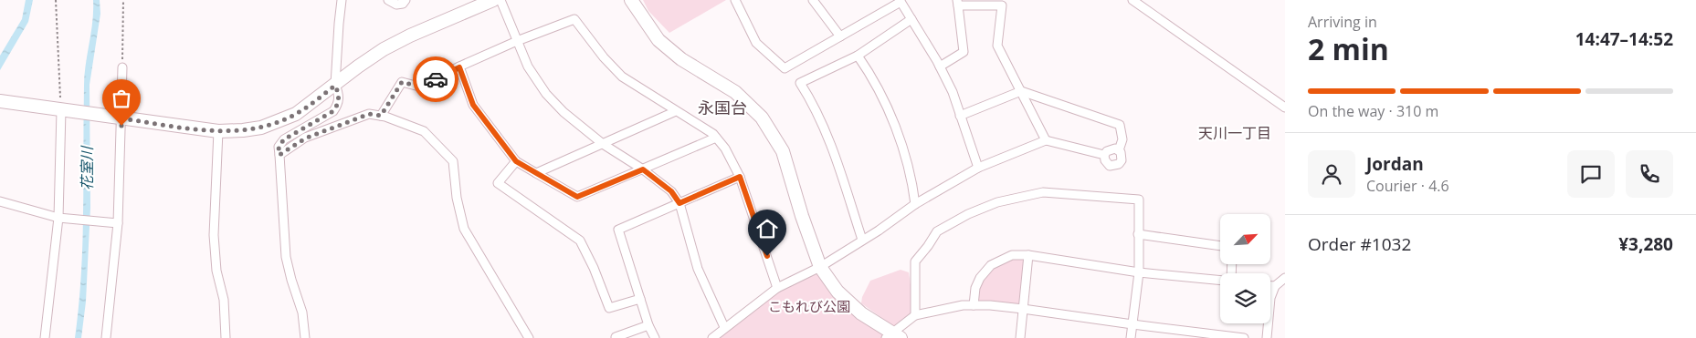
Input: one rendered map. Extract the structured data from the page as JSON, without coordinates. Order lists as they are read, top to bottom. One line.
{"districts":["永国台","天川一丁目"],"water":["花室川"],"parks":["こもれび公園"],"north":"top right","page":{"heading":["2 min","Arriving in","14:47–14:52"],"panel":["Jordan","Courier · 4.6","Order #1032","¥3,280"],"bar":"On the way · 310 m"}}
